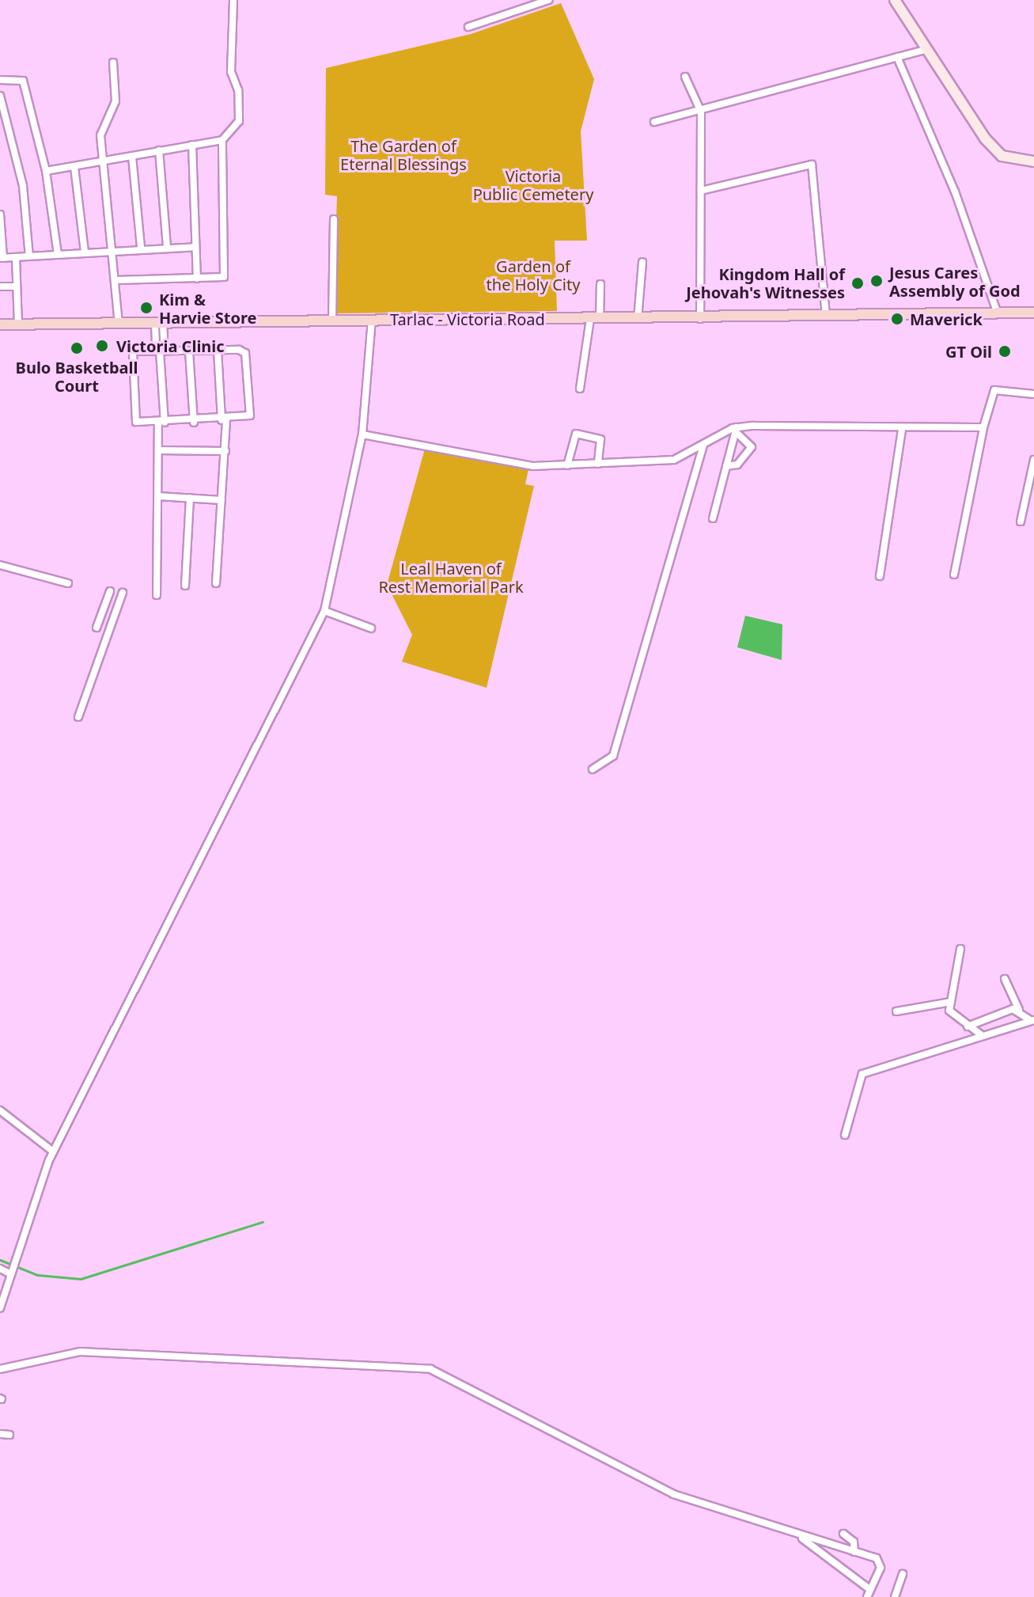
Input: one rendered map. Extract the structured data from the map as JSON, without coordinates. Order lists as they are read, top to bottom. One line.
{"streets":{"main road":["Tarlac - Victoria Road"]},"parks":["The Garden of Eternal Blessings","Victoria Public Cemetery","Garden of the Holy City","Leal Haven of Rest Memorial Park"],"places":["Jesus Cares Assembly of God","Kingdom Hall of Jehovah's Witnesses","Kim & Harvie Store","Maverick","Victoria Clinic","Bulo Basketball Court","GT Oil"]}
